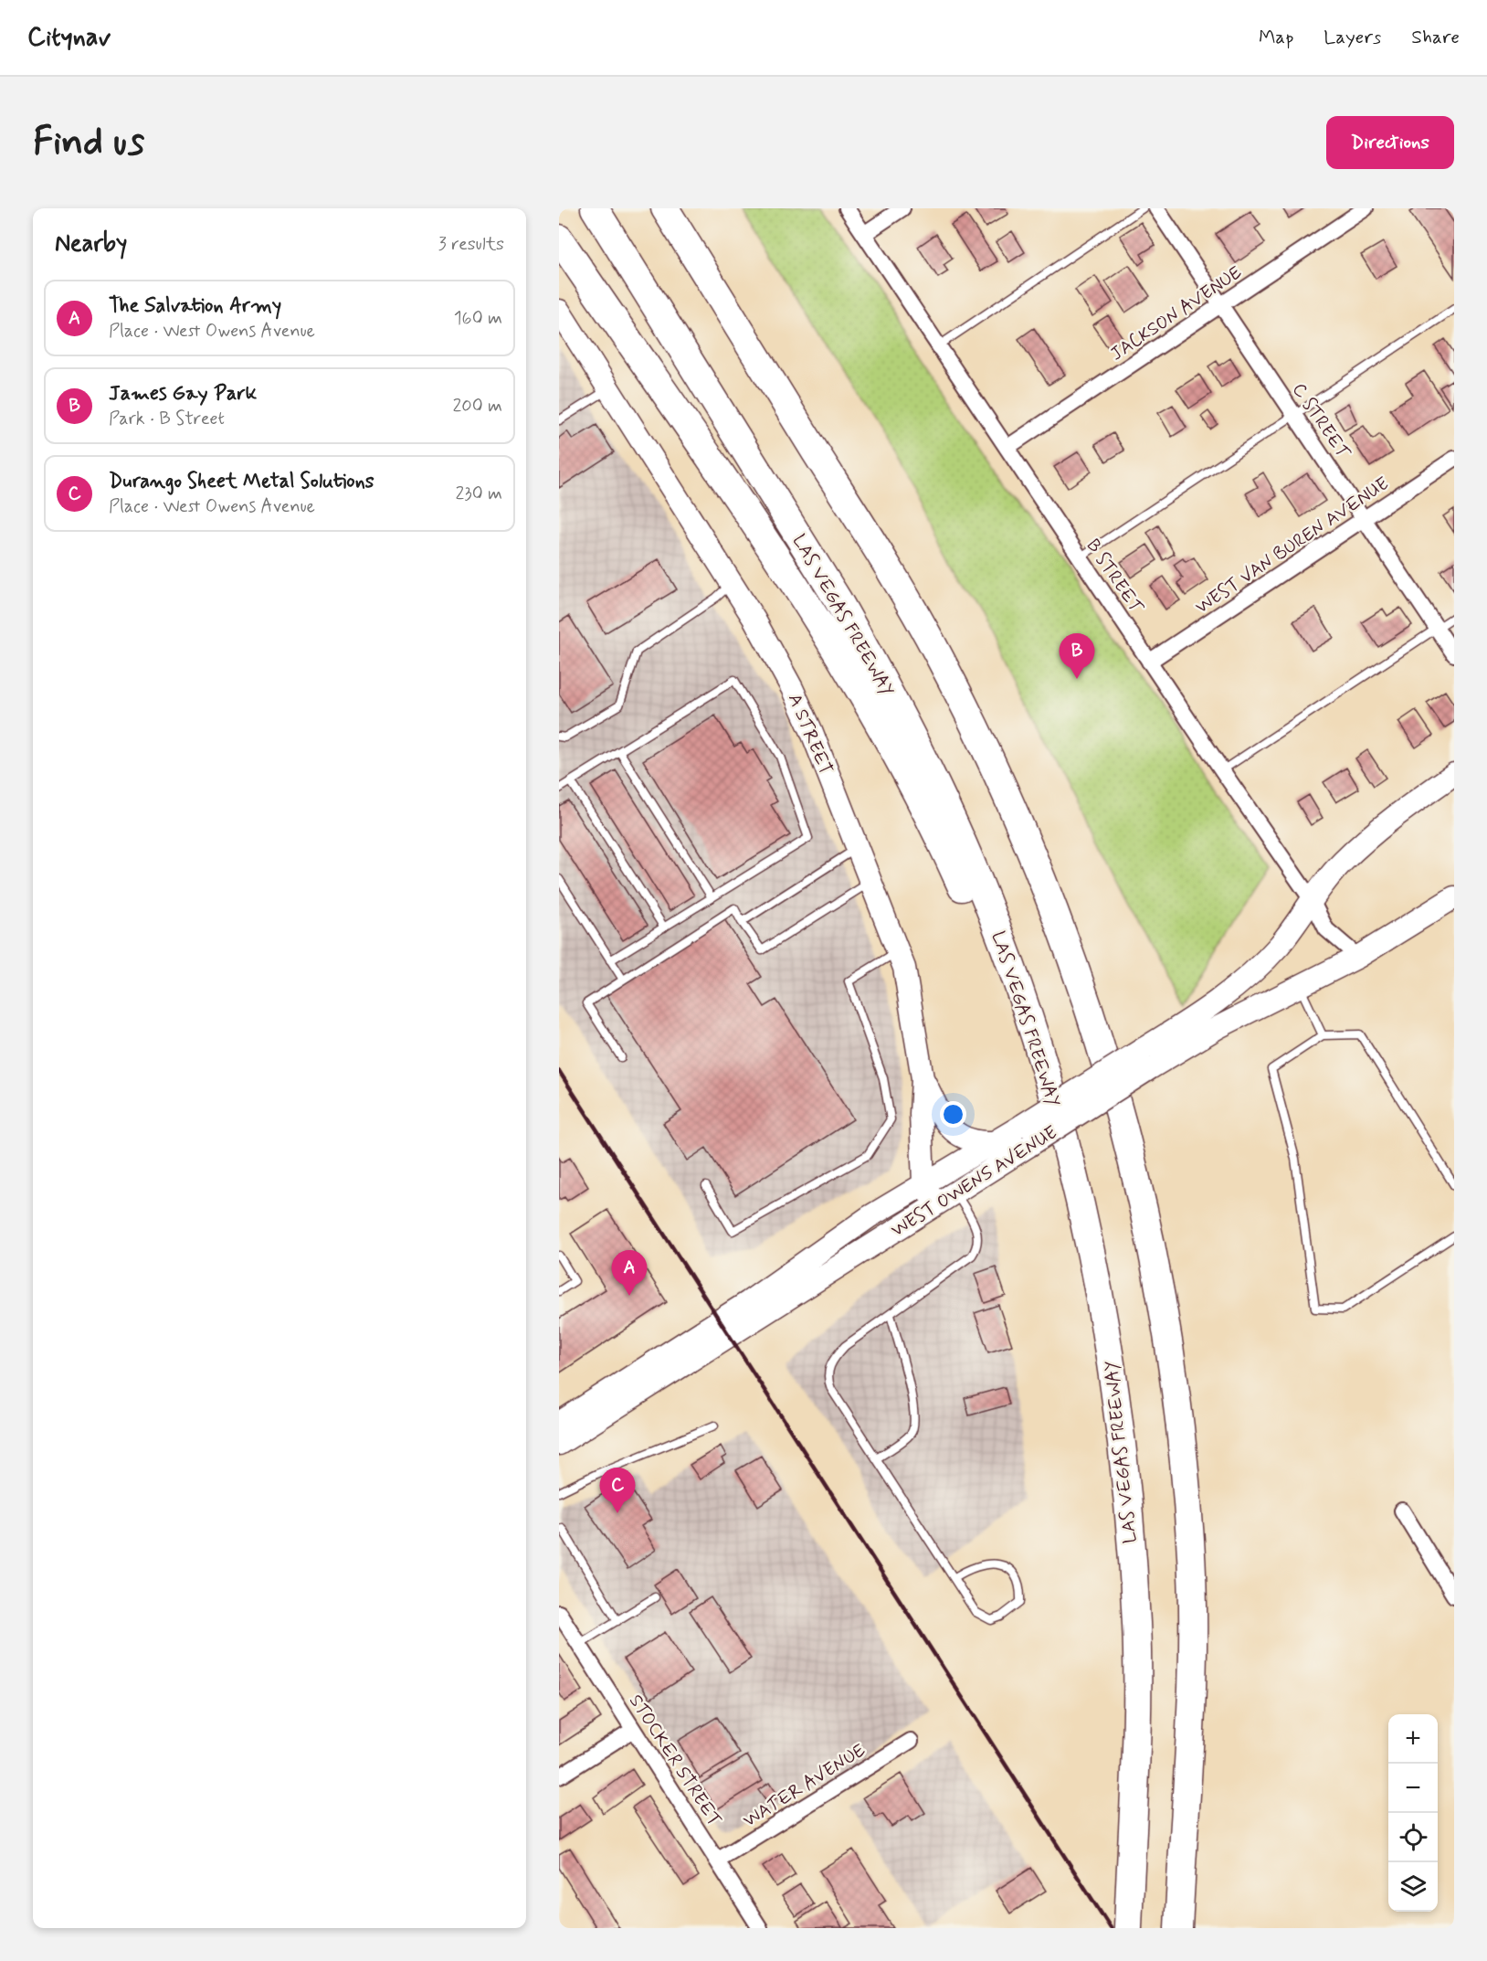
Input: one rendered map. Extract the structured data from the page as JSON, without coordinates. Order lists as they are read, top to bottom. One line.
{"streets":{"highway":["LAS VEGAS FREEWAY"],"main road":["A STREET","WEST OWENS AVENUE"],"street":["JACKSON AVENUE","C STREET","WEST VAN BUREN AVENUE","B STREET","STOCKER STREET","WATER AVENUE"]},"crossings":[["JACKSON AVENUE","C STREET"],["JACKSON AVENUE","B STREET"],["C STREET","WEST VAN BUREN AVENUE"],["WEST VAN BUREN AVENUE","B STREET"],["B STREET","WEST OWENS AVENUE"],["A STREET","WEST OWENS AVENUE"],["STOCKER STREET","WATER AVENUE"]],"page":{"header":"Citynav","nav":["Map","Layers","Share"],"buttons":"Directions","title":"Find us","heading":["Nearby","3 results"],"list":[{"mark":"A","name":"The Salvation Army","note":"Place · West Owens Avenue","value":"160 m"},{"mark":"B","name":"James Gay Park","note":"Park · B Street","value":"200 m"},{"mark":"C","name":"Durango Sheet Metal Solutions","note":"Place · West Owens Avenue","value":"230 m"}],"pins":["B","A","C"],"map_buttons":["+","−"]}}
